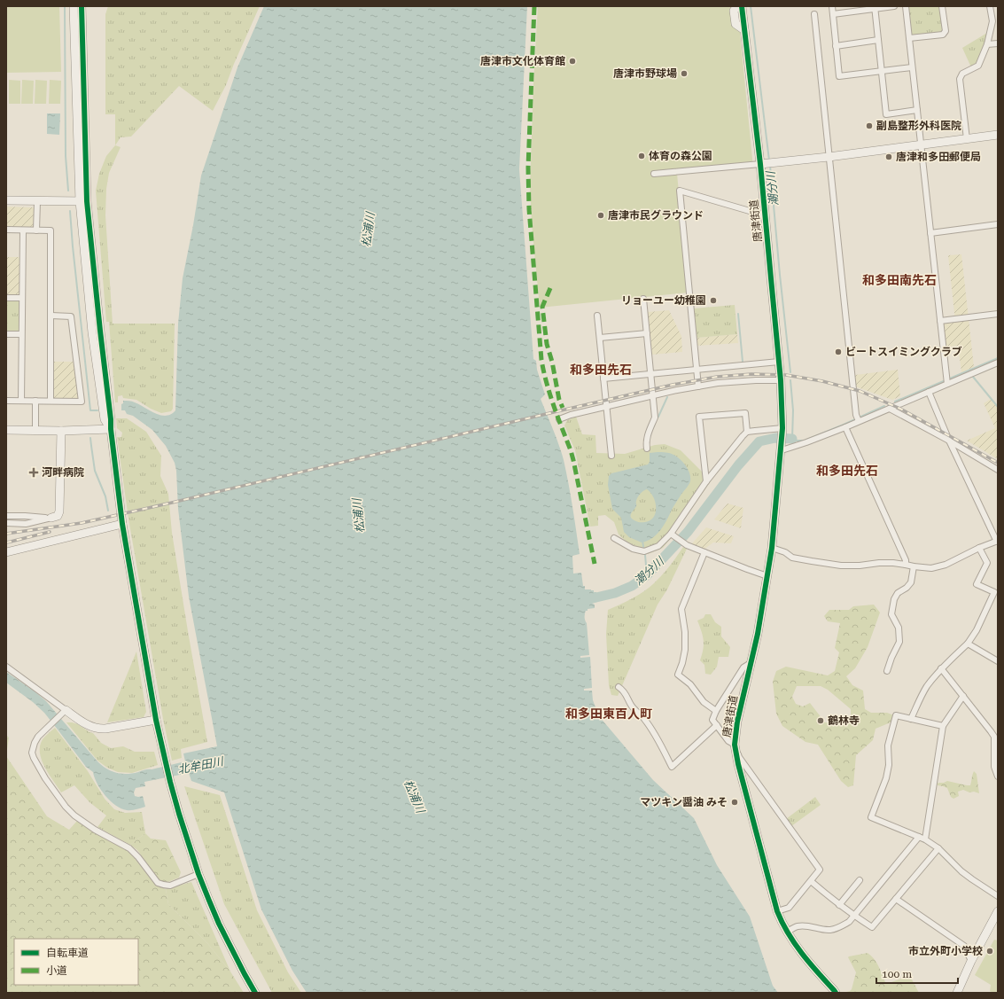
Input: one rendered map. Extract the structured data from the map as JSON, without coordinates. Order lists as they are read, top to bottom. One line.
{"streets":{"street":["唐津街道"]},"districts":["和多田南先石","和多田先石","和多田先石","和多田東百人町"],"water":["潮分川","松浦川","北牟田川"],"places":{"other":["唐津市文化体育館","唐津市野球場","副島整形外科医院","体育の森公園","唐津和多田郵便局","唐津市民グラウンド","リョーユー幼稚園","ビートスイミングクラブ","鶴林寺","マツキン醤油 みそ","市立外町小学校"],"health":["河畔病院"]},"legend":["自転車道","小道"],"scale_bar":"100 m"}
